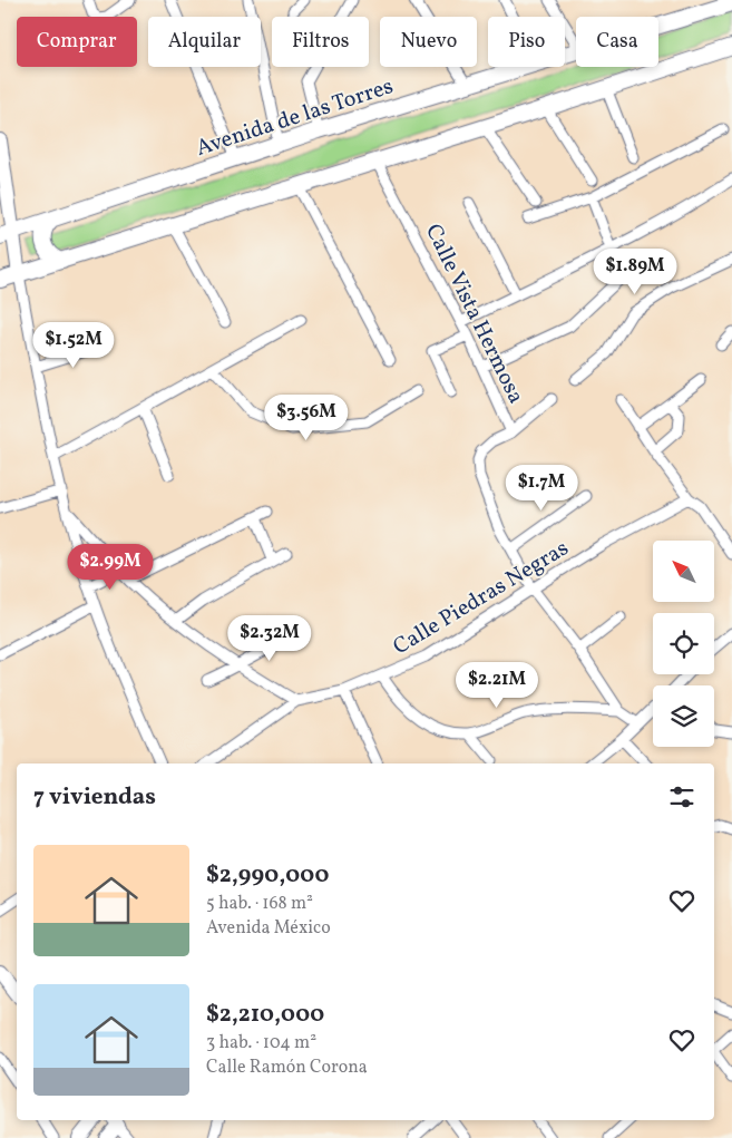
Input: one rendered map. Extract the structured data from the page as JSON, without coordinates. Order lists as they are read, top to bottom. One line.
{"streets":{"main road":["Avenida de las Torres"],"street":["Calle Vista Hermosa","Calle Piedras Negras"]},"crossings":[["Calle Vista Hermosa","Calle Piedras Negras"]],"north":"top left","page":{"chip":["Comprar","Alquilar","Filtros","Nuevo","Piso","Casa"],"price":["$1.89M","$1.52M","$3.56M","$1.7M","$2.99M","$2.32M","$2.21M"],"heading":"7 viviendas","list":[{"name":"$2,990,000","note":"5 hab. · 168 m² · Avenida México"},{"name":"$2,210,000","note":"3 hab. · 104 m² · Calle Ramón Corona"}]}}
